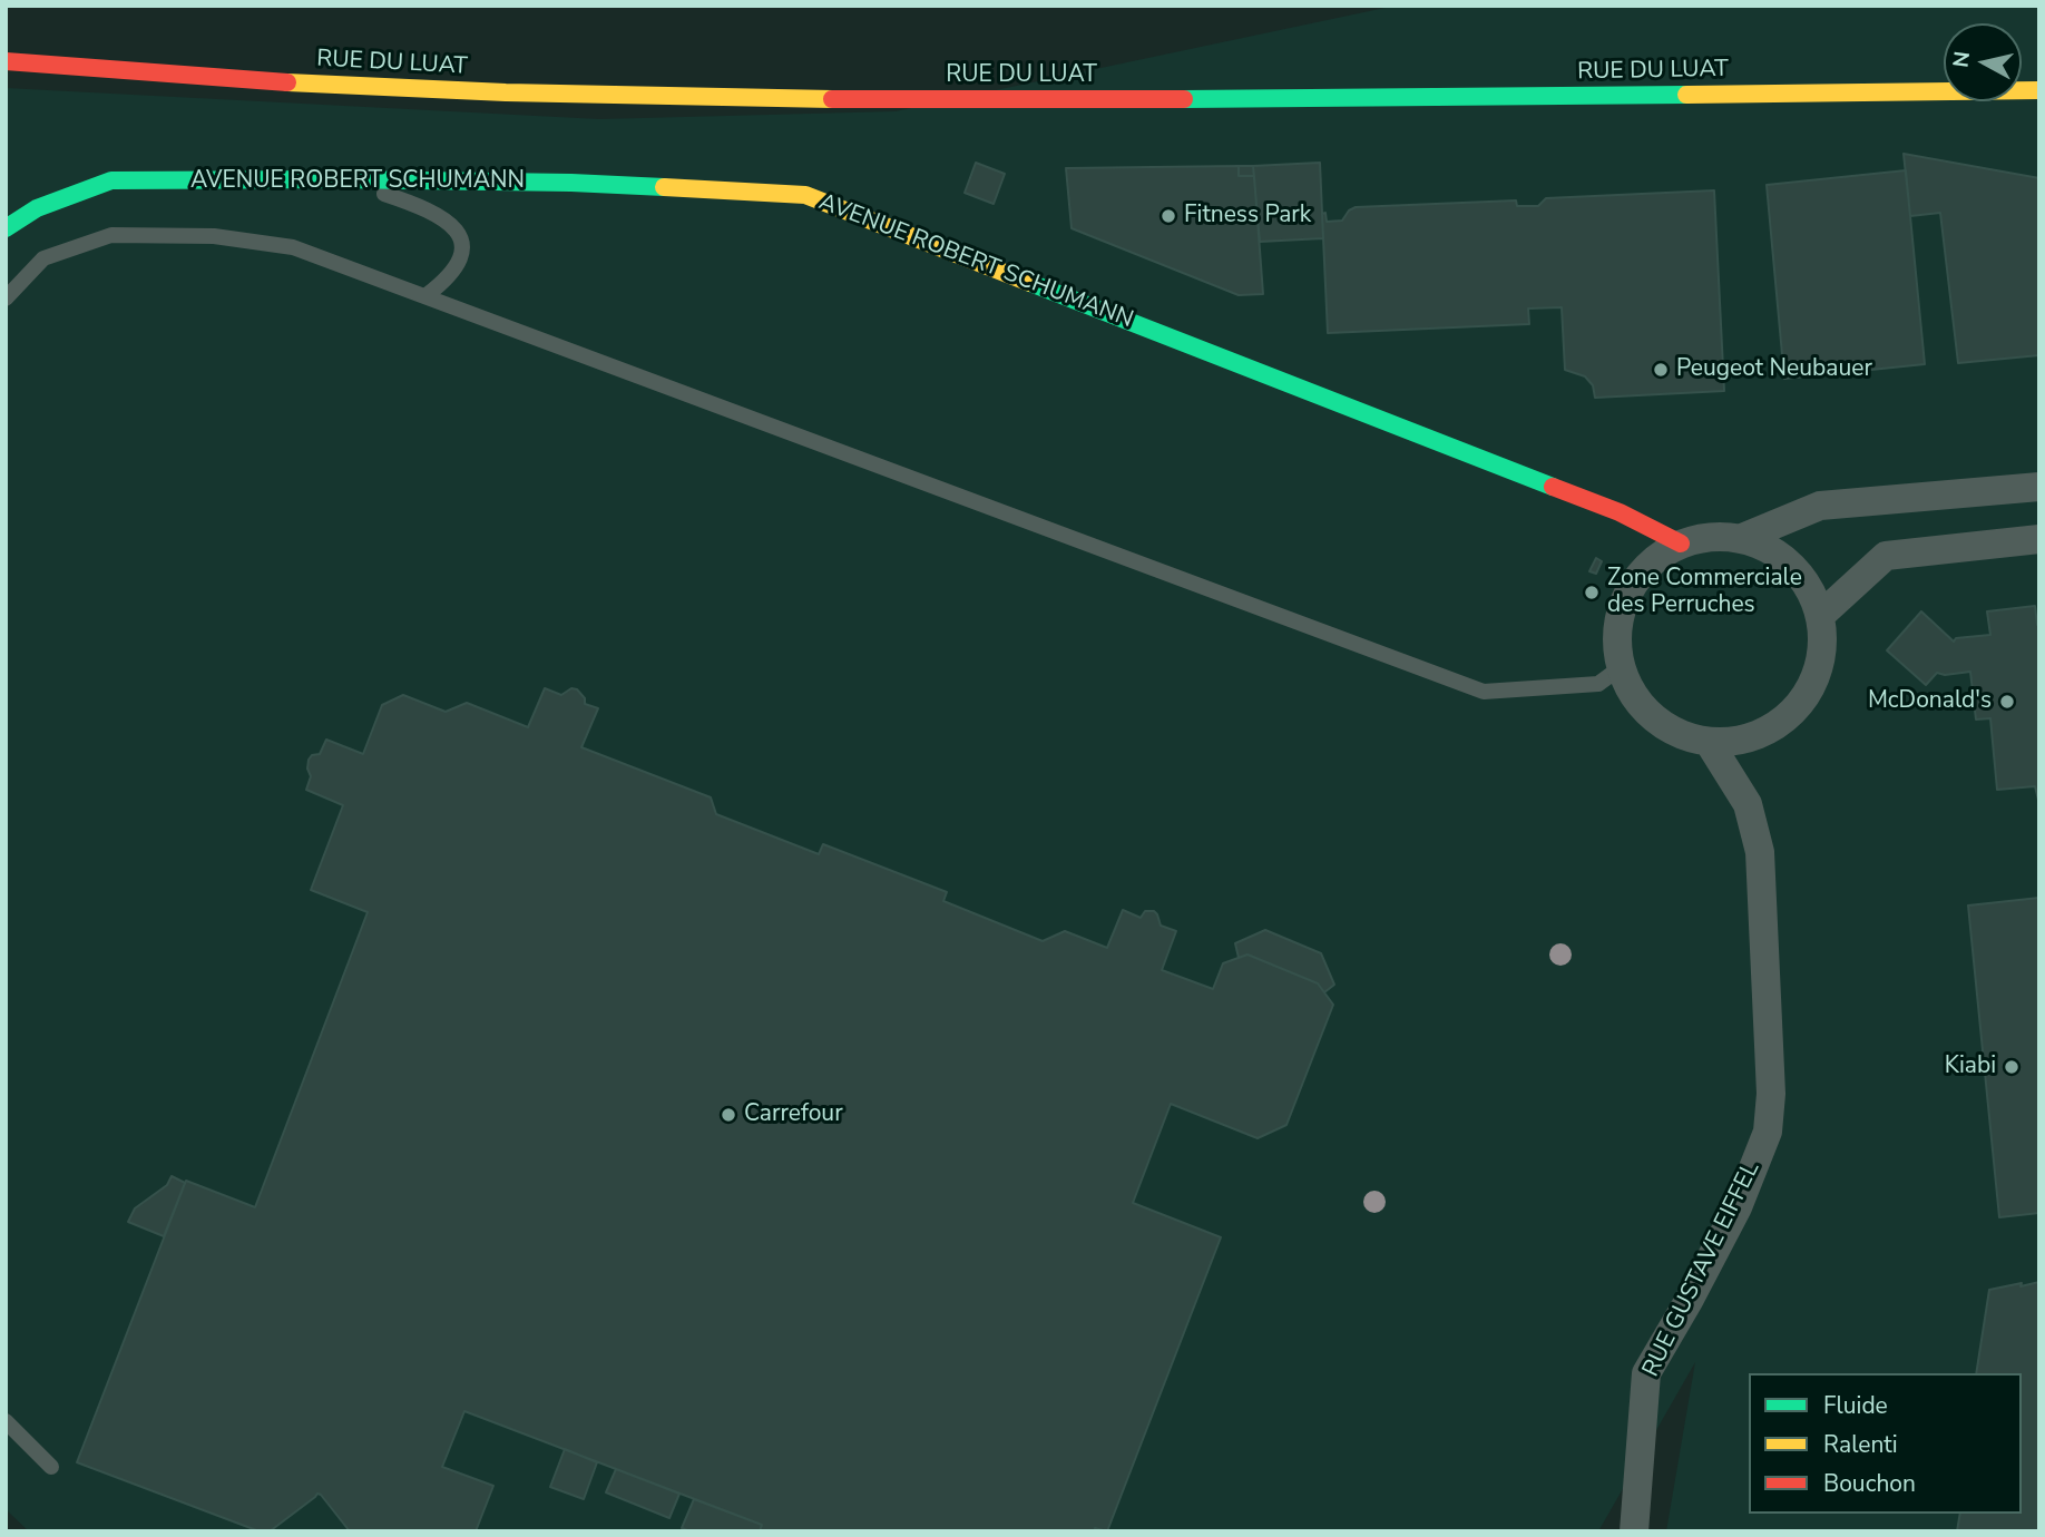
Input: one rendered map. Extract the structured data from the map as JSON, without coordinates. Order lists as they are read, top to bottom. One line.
{"streets":{"street":["RUE DU LUAT","AVENUE ROBERT SCHUMANN","RUE GUSTAVE EIFFEL"]},"crossings":[["AVENUE ROBERT SCHUMANN","RUE GUSTAVE EIFFEL"]],"places":["Fitness Park","Peugeot Neubauer","Zone Commerciale des Perruches","McDonald's","Kiabi","Carrefour"],"legend":["Fluide","Ralenti","Bouchon"],"north":"left"}
